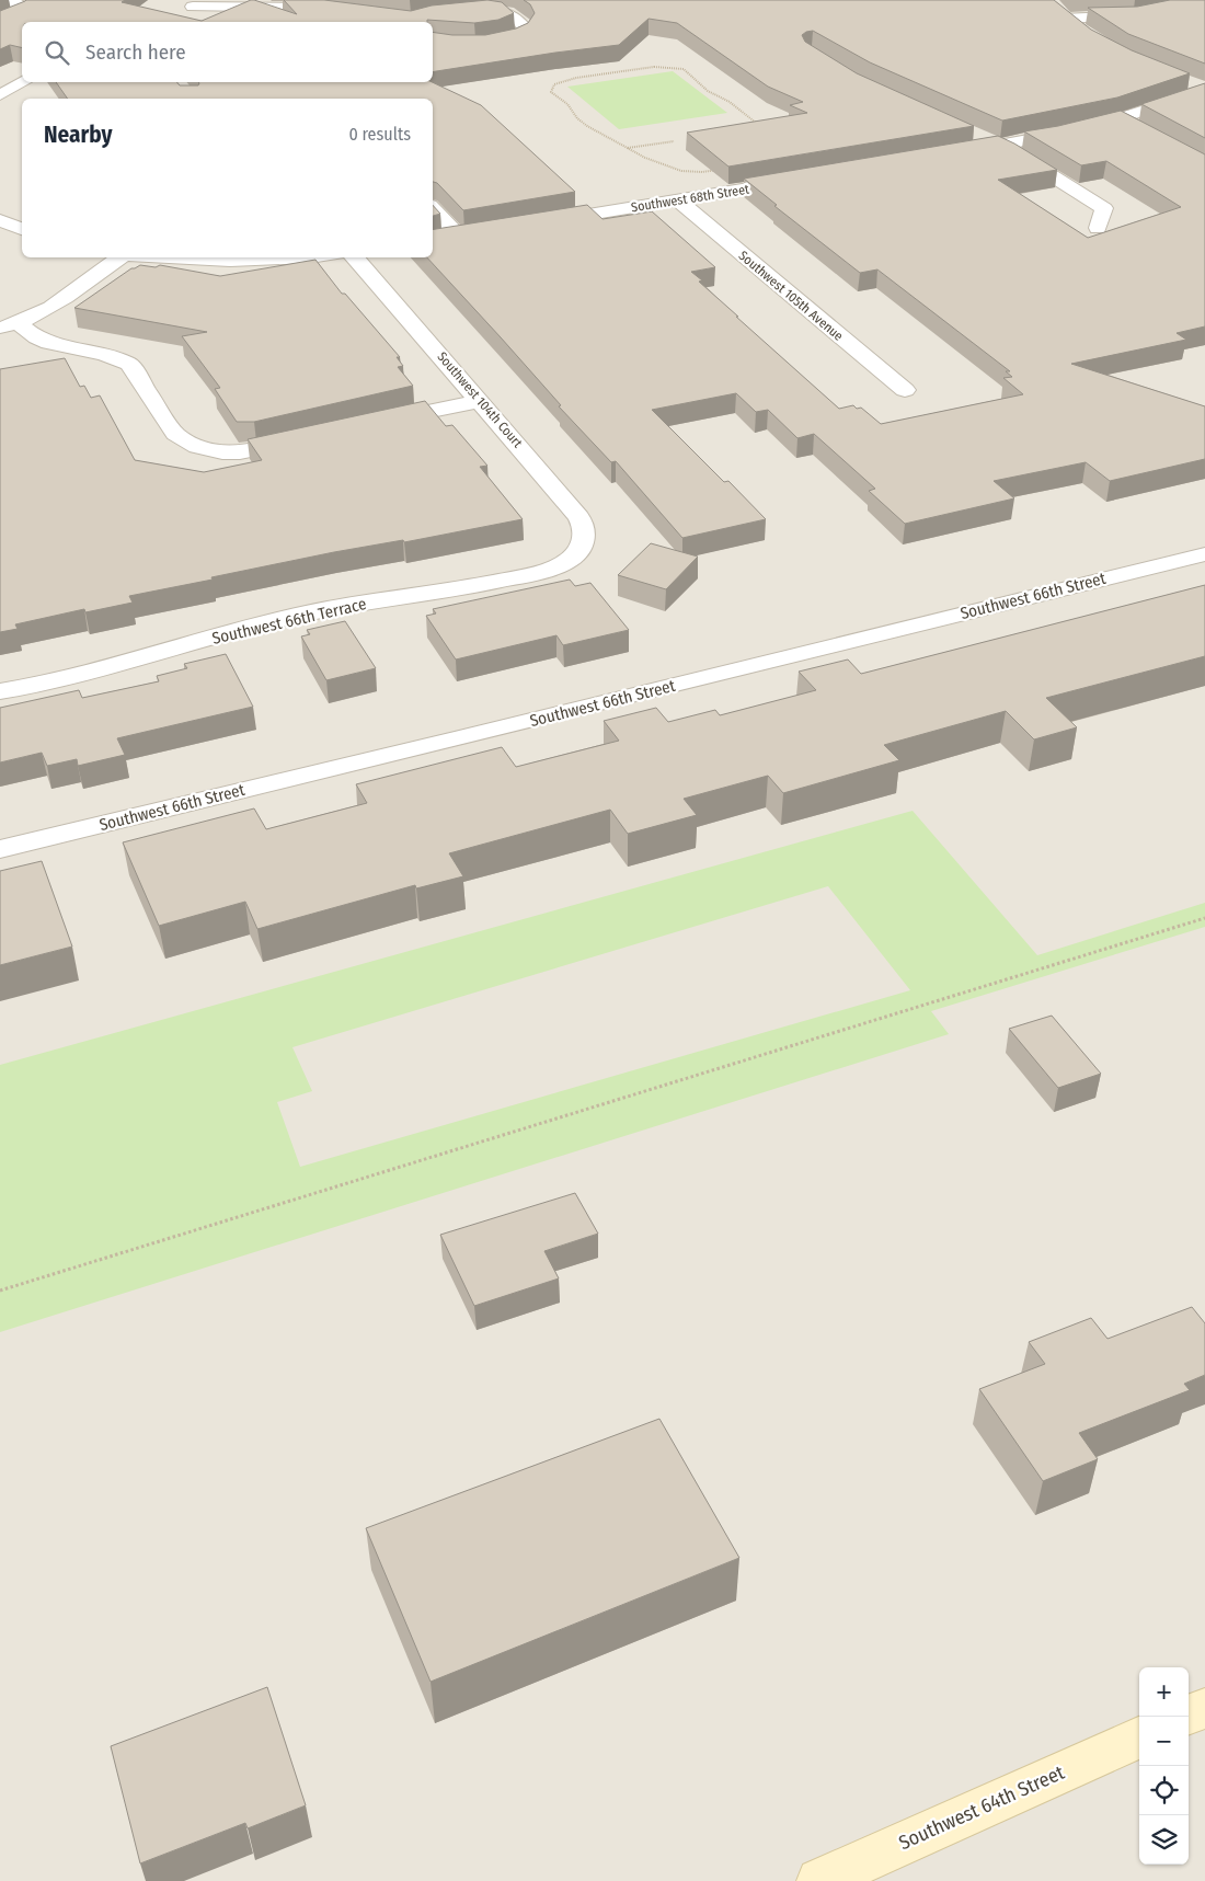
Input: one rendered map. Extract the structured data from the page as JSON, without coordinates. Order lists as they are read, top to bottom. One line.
{"streets":{"street":["Southwest 68th Street","Southwest 105th Avenue","Southwest 104th Court","Southwest 66th Street","Southwest 66th Terrace","Southwest 64th Street"]},"crossings":[["Southwest 68th Street","Southwest 105th Avenue"],["Southwest 104th Court","Southwest 66th Terrace"]],"page":{"search":"Search here","heading":["Nearby","0 results"],"map_buttons":["+","−"]}}
